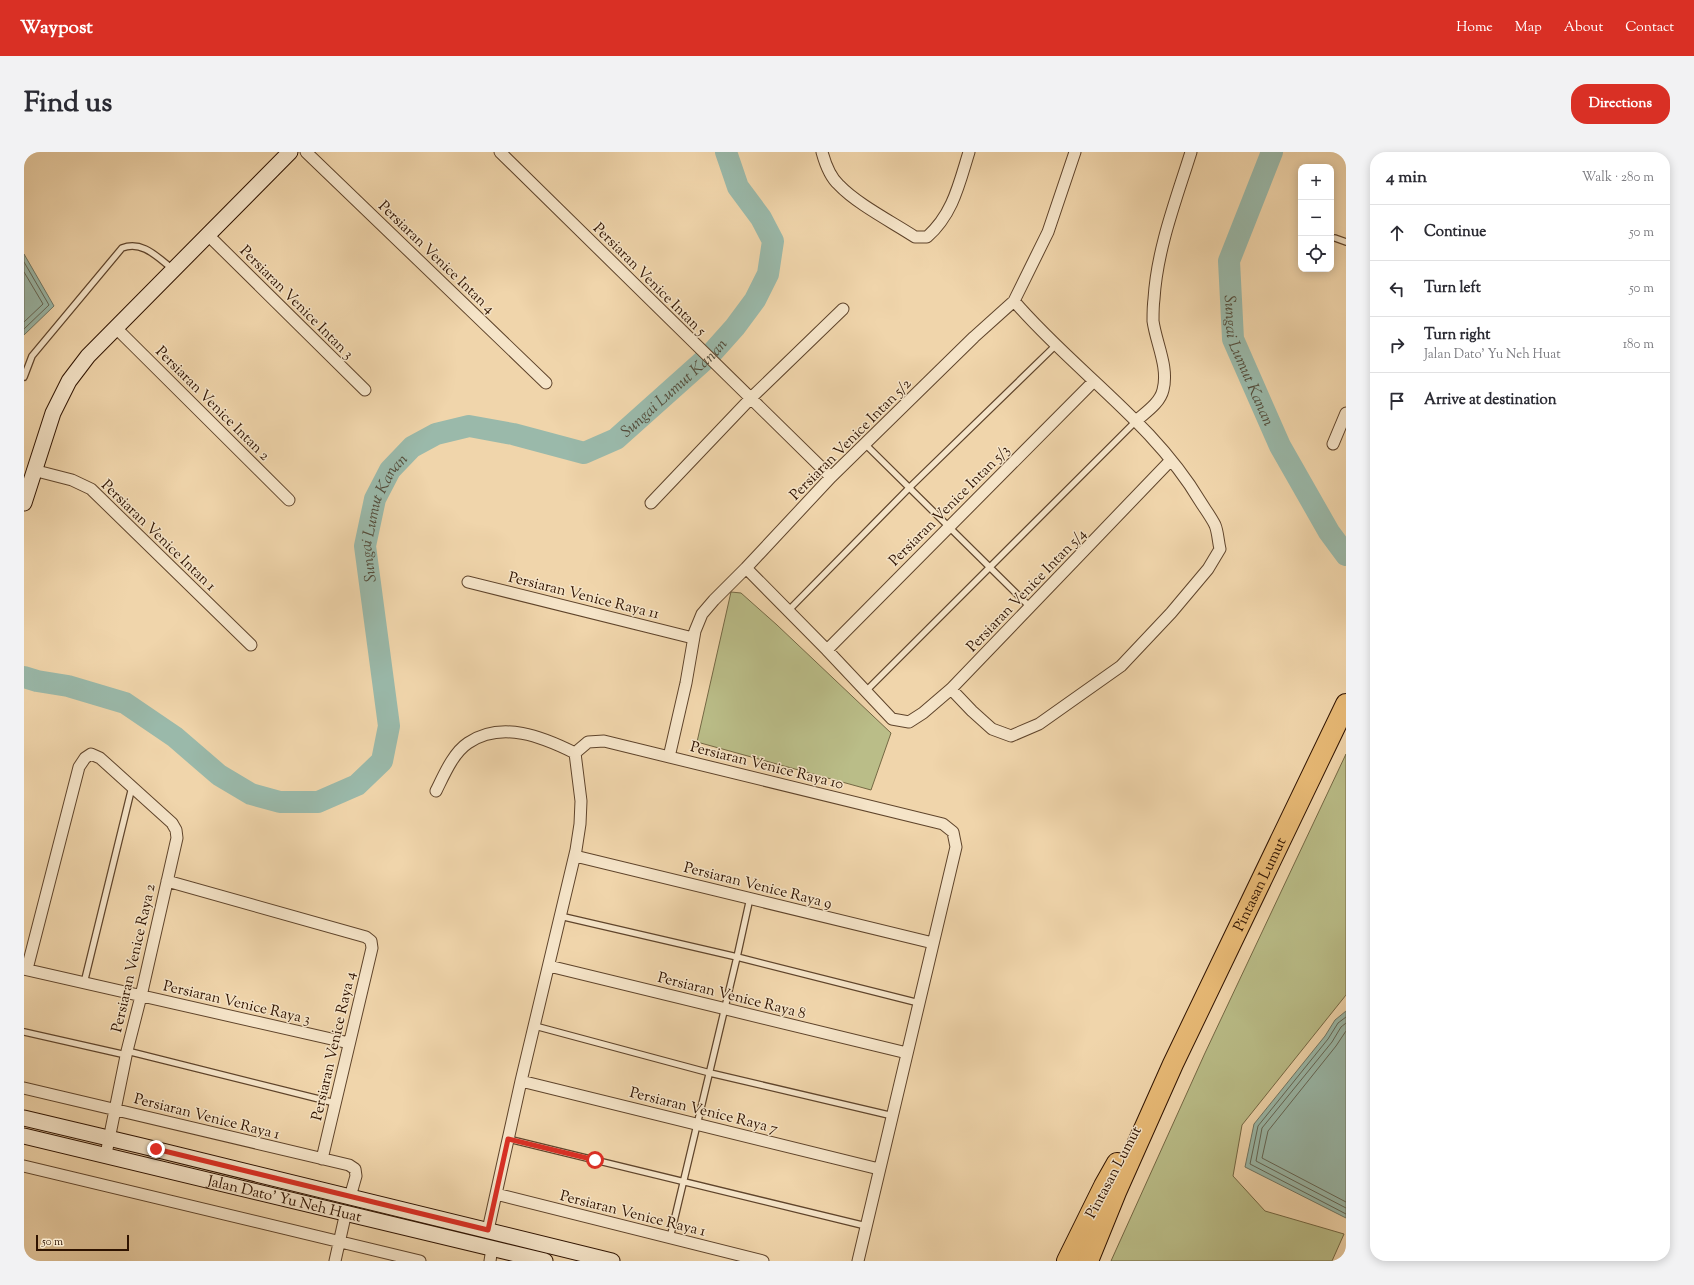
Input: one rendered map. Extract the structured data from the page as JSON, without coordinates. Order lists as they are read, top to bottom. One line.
{"streets":{"highway":["Pintasan Lumut"],"main road":["Jalan Dato' Yu Neh Huat"],"street":["Persiaran Venice Intan 4","Persiaran Venice Intan 5","Persiaran Venice Intan 3","Persiaran Venice Intan 2","Persiaran Venice Intan 5/2","Persiaran Venice Intan 5/3","Persiaran Venice Intan 1","Persiaran Venice Intan 5/4","Persiaran Venice Raya 11","Persiaran Venice Raya 10","Persiaran Venice Raya 9","Persiaran Venice Raya 2","Persiaran Venice Raya 8","Persiaran Venice Raya 3","Persiaran Venice Raya 4","Persiaran Venice Raya 7","Persiaran Venice Raya 1"]},"crossings":[["Persiaran Venice Intan 5","Persiaran Venice Intan 5/2"],["Persiaran Venice Intan 5/2","Persiaran Venice Raya 11"],["Persiaran Venice Intan 5/2","Persiaran Venice Raya 10"],["Persiaran Venice Raya 10","Persiaran Venice Raya 9"],["Persiaran Venice Raya 2","Persiaran Venice Raya 3"],["Persiaran Venice Raya 2","Persiaran Venice Raya 4"],["Persiaran Venice Raya 2","Persiaran Venice Raya 1"],["Persiaran Venice Raya 2","Jalan Dato' Yu Neh Huat"],["Persiaran Venice Raya 3","Persiaran Venice Raya 4"],["Persiaran Venice Raya 4","Persiaran Venice Raya 1"],["Persiaran Venice Raya 1","Jalan Dato' Yu Neh Huat"]],"water":["Sungai Lumut Kanan"],"scale_bar":"50 m","page":{"header":"Waypost","nav":["Home","Map","About","Contact"],"title":"Find us","buttons":"Directions","heading":["4 min","Walk · 280 m"],"map_buttons":["+","−"],"list":[["Continue","50 m"],["Turn left","50 m"],["Turn right","Jalan Dato' Yu Neh Huat","180 m"],"Arrive at destination"],"scale":"50 m"}}
